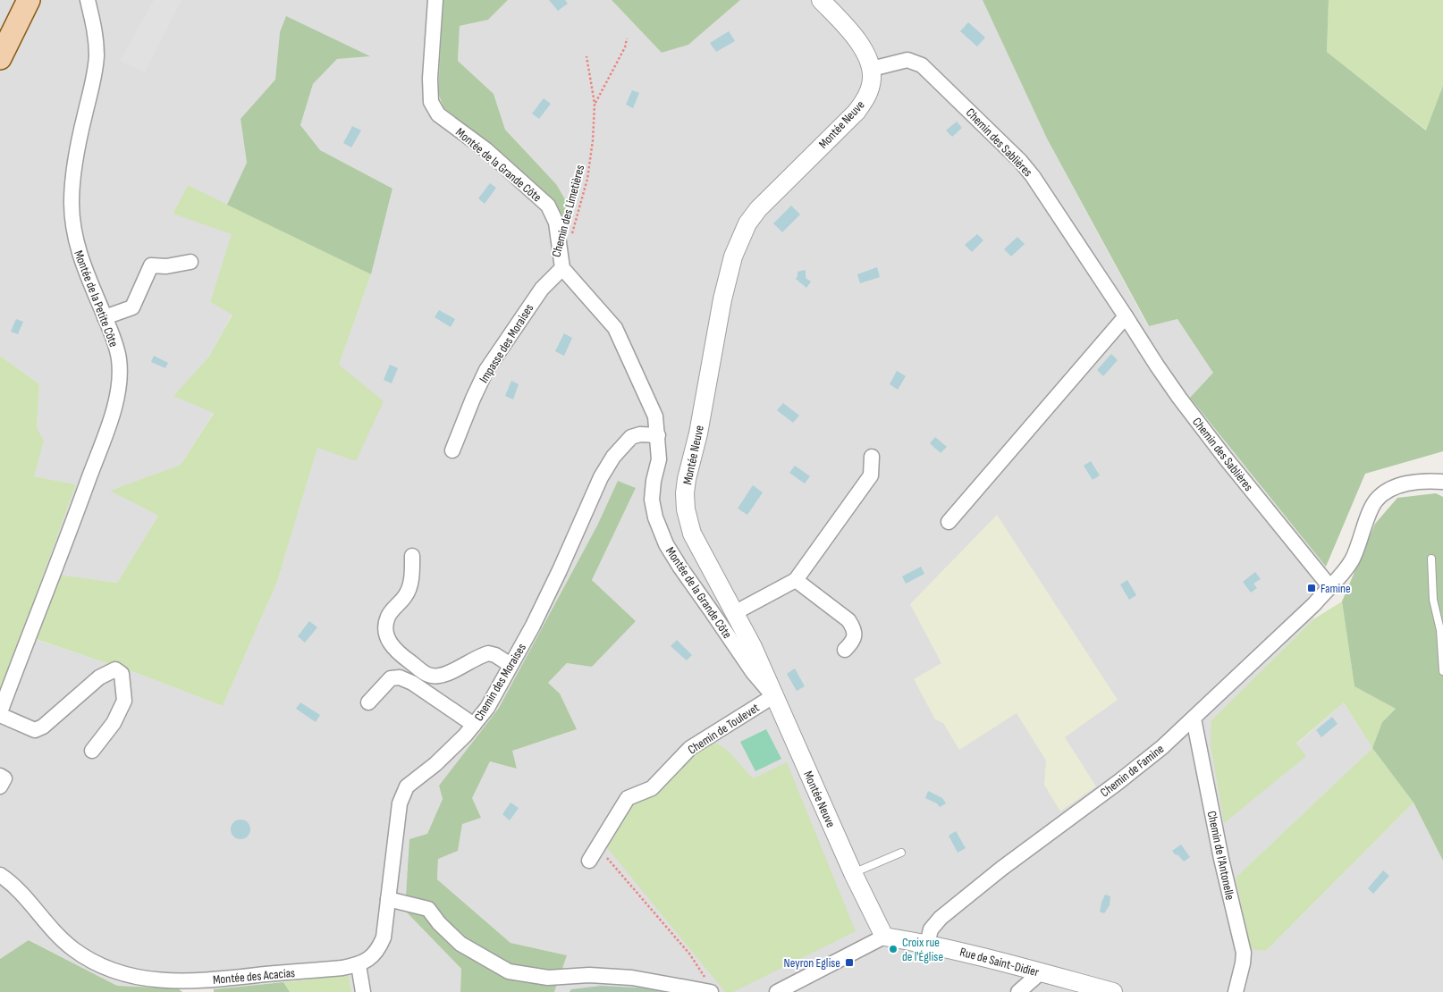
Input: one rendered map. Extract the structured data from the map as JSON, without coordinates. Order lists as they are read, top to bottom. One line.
{"streets":{"street":["Montée Neuve","Chemin des Sablières","Montée de la Grande Côte","Montée de la Petite Côte","Impasse des Moraises","Chemin des Moraises","Chemin de Toulevet","Chemin de Famine","Chemin de l'Antonelle","Rue de Saint-Didier","Montée des Acacias"],"path":["Chemin des Limetières"]},"crossings":[["Montée Neuve","Chemin des Sablières"],["Montée Neuve","Montée de la Grande Côte"],["Montée Neuve","Chemin de Toulevet"],["Montée Neuve","Rue de Saint-Didier"],["Chemin des Sablières","Chemin de Famine"],["Montée de la Grande Côte","Impasse des Moraises"],["Montée de la Grande Côte","Chemin des Moraises"],["Montée de la Grande Côte","Chemin de Toulevet"],["Chemin des Moraises","Montée des Acacias"],["Chemin de Famine","Chemin de l'Antonelle"],["Chemin de Famine","Rue de Saint-Didier"]],"places":{"transit":["Famine","Neyron Eglise"],"other":["Croix rue de l'Église"]}}
